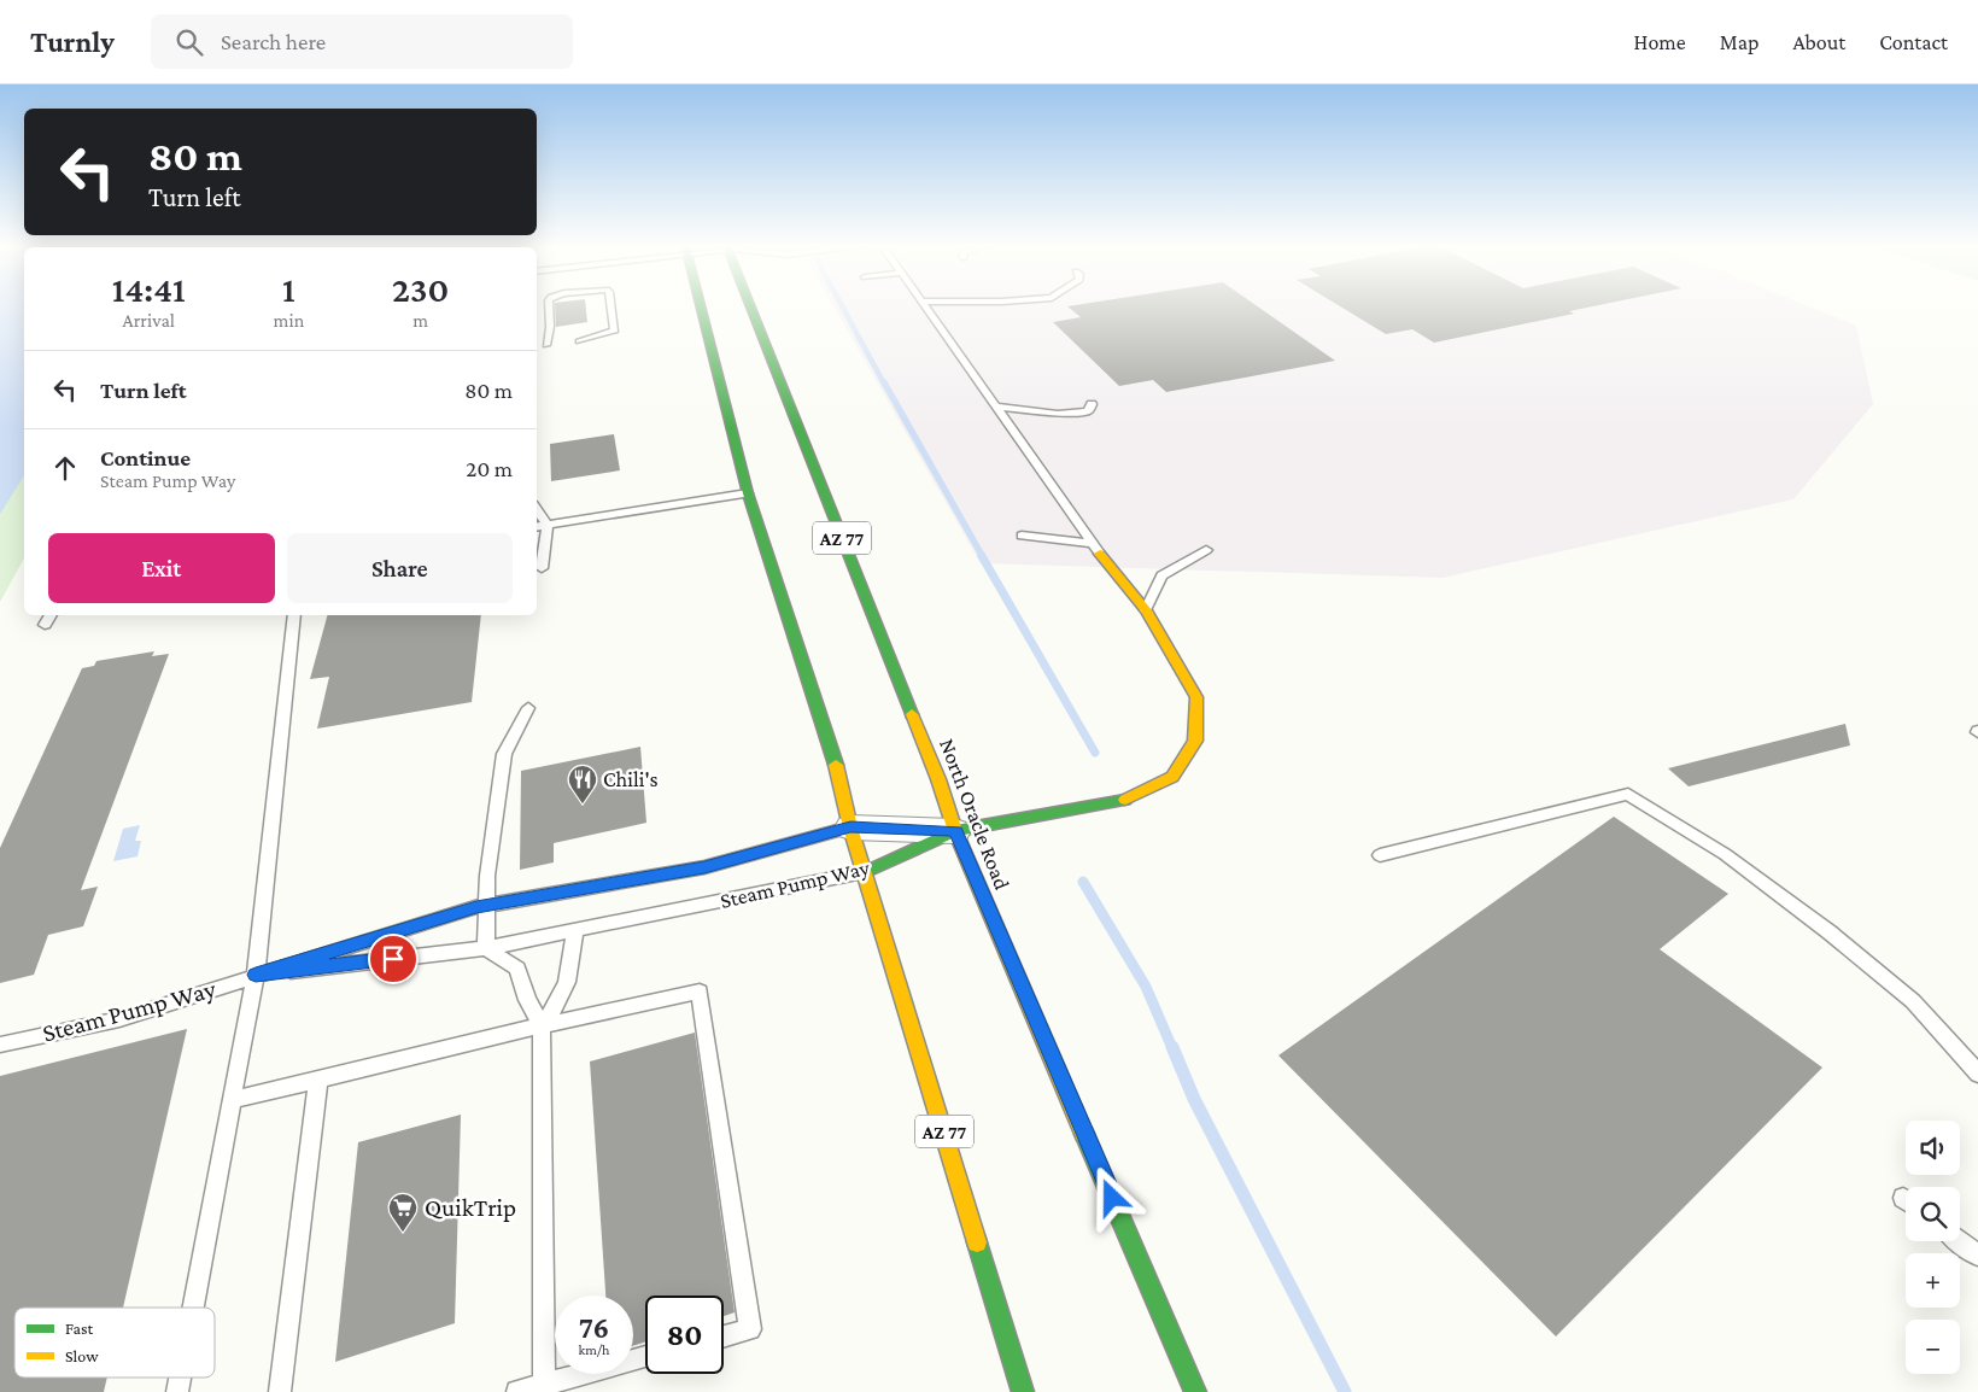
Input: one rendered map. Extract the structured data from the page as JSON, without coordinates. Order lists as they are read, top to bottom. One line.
{"streets":{"main road":["AZ 77","North Oracle Road","Steam Pump Way"]},"crossings":[["AZ 77","Steam Pump Way"],["North Oracle Road","Steam Pump Way"]],"places":{"restaurant":["Chili's"],"supermarket":["QuikTrip"]},"legend":["Fast","Slow"],"page":{"header":"Turnly","search":"Search here","nav":["Home","Map","About","Contact"],"turn":["80 m","Turn left"],"eta":["14:41","Arrival","1","min","230","m"],"list":[{"name":"Turn left","value":"80 m"},{"name":"Continue","note":"Steam Pump Way","value":"20 m"}],"buttons":["Exit","Share"],"map_buttons":["+","−"],"speed":"76 km/h","limit":"80"}}
